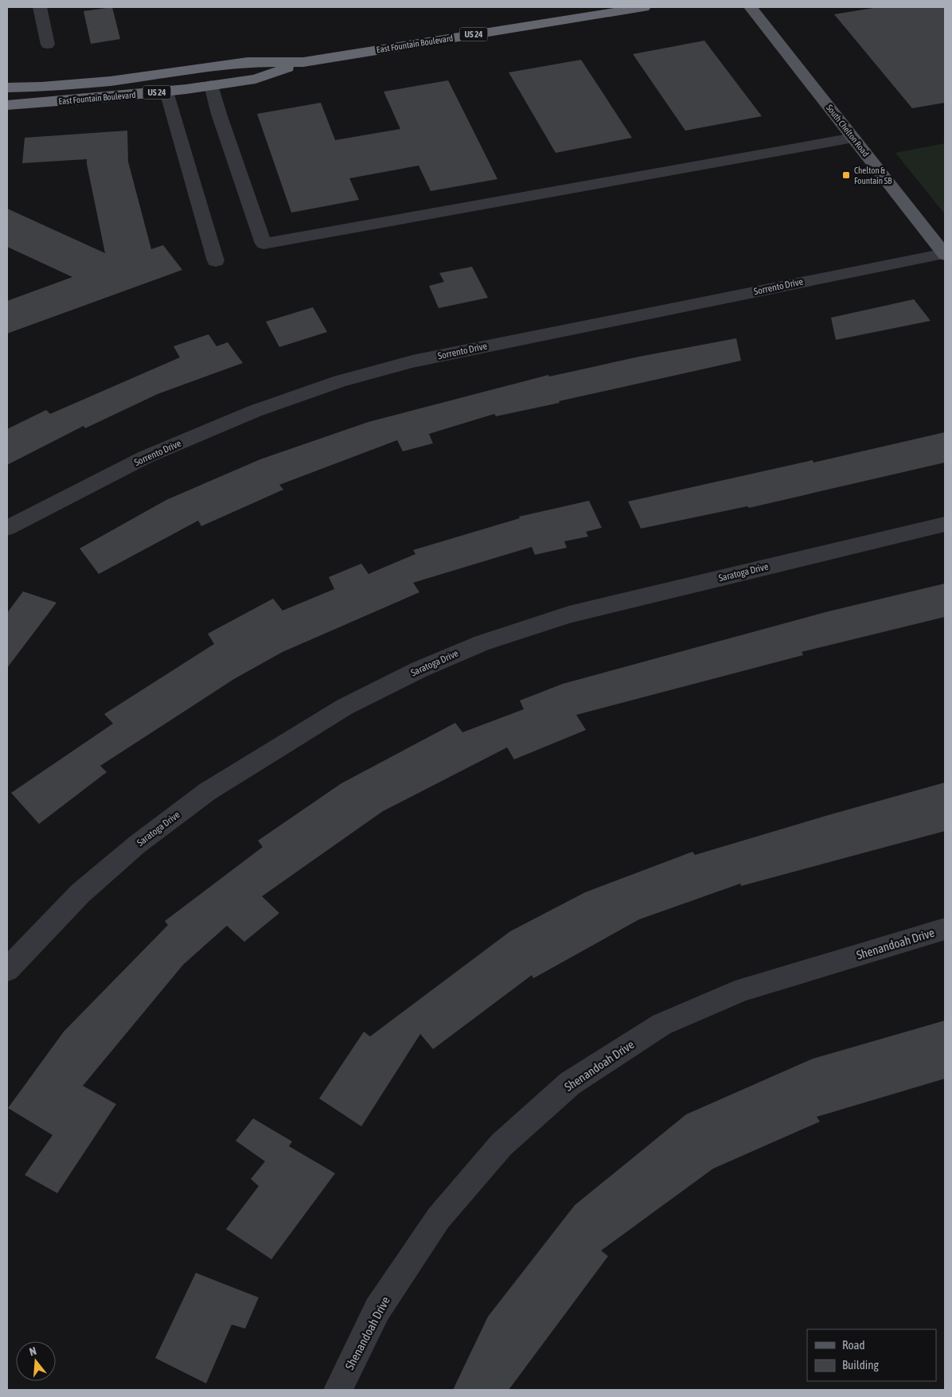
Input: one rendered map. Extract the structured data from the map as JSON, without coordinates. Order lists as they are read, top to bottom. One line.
{"streets":{"highway":["US 24","East Fountain Boulevard"],"main road":["South Chelton Road"],"street":["Sorrento Drive","Saratoga Drive","Shenandoah Drive"]},"crossings":[["South Chelton Road","Sorrento Drive"]],"places":{"transit":["Chelton & Fountain SB"]},"legend":["Road","Building"],"north":"top"}
